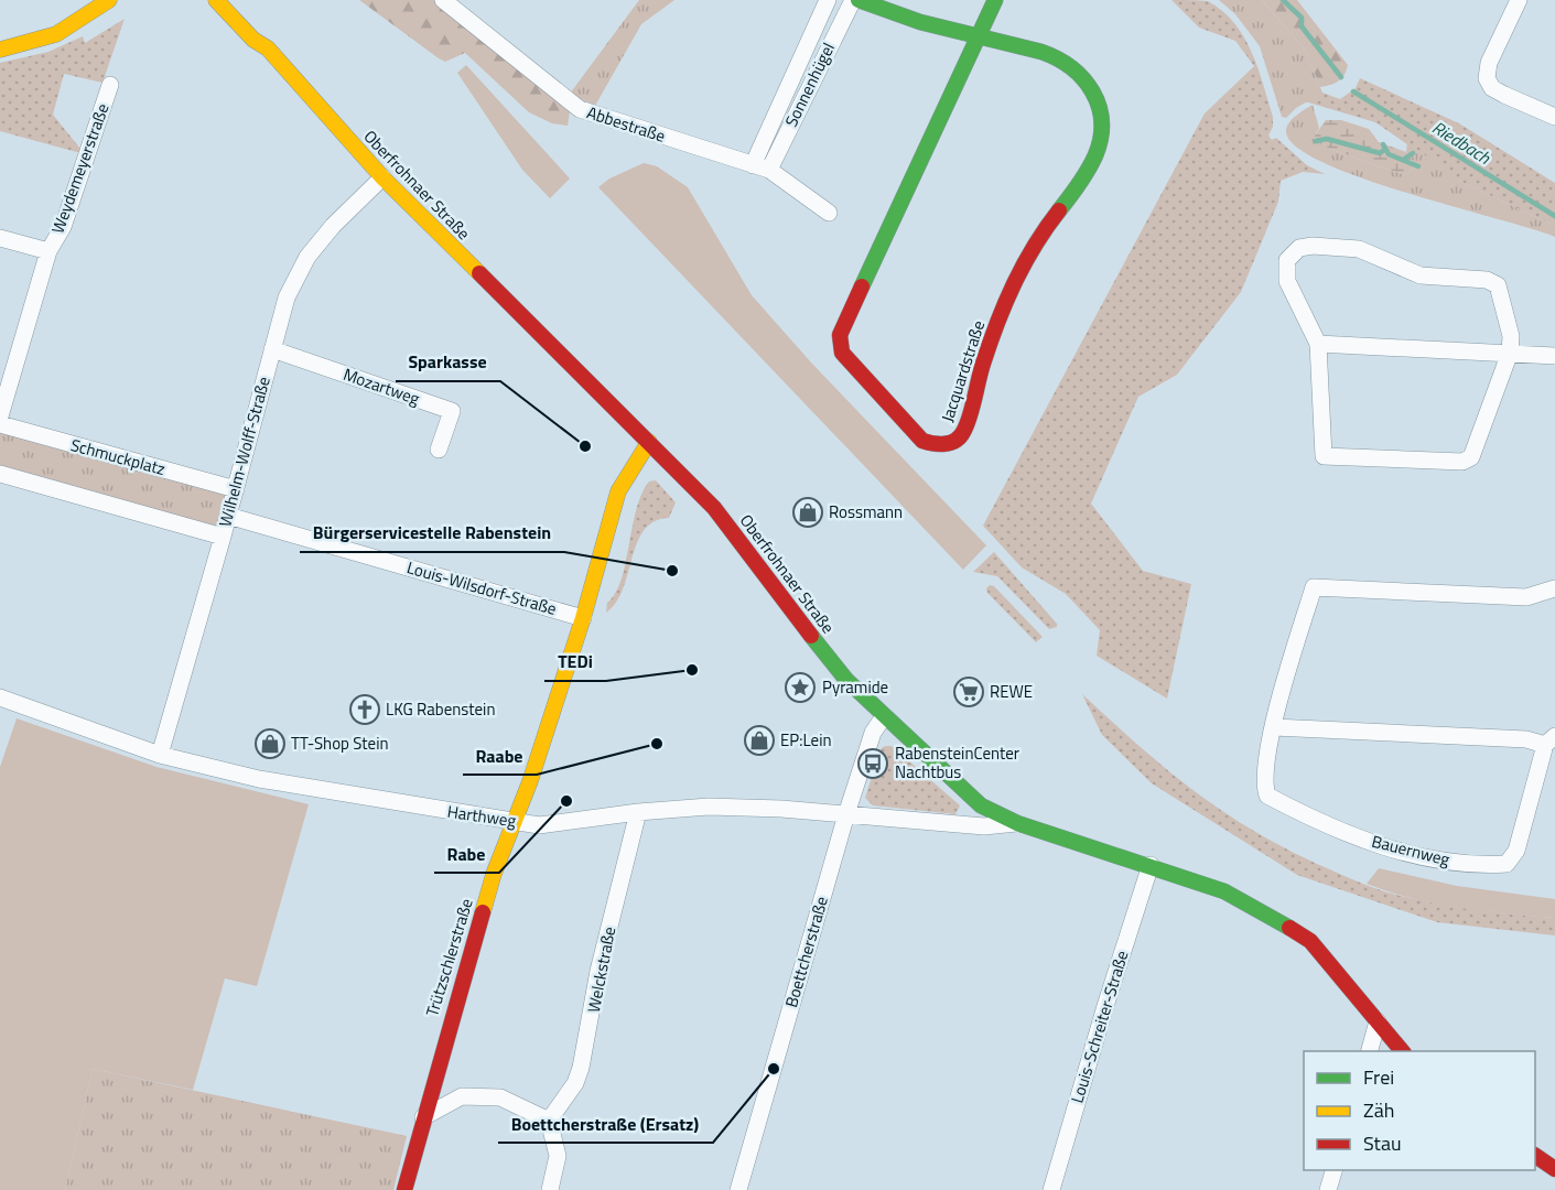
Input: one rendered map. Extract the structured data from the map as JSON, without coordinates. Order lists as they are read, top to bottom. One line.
{"streets":{"street":["Sonnenhügel","Abbestraße","Weydemeyerstraße","Oberfrohnaer Straße","Jacquardstraße","Mozartweg","Wilhelm-Wolff-Straße","Schmuckplatz","Louis-Wilsdorf-Straße","Harthweg","Bauernweg","Boettcherstraße","Trützschlerstraße","Welckstraße","Louis-Schreiter-Straße"]},"crossings":[["Sonnenhügel","Abbestraße"],["Oberfrohnaer Straße","Wilhelm-Wolff-Straße"],["Oberfrohnaer Straße","Harthweg"],["Oberfrohnaer Straße","Boettcherstraße"],["Oberfrohnaer Straße","Trützschlerstraße"],["Oberfrohnaer Straße","Louis-Schreiter-Straße"],["Mozartweg","Wilhelm-Wolff-Straße"],["Wilhelm-Wolff-Straße","Schmuckplatz"],["Wilhelm-Wolff-Straße","Louis-Wilsdorf-Straße"],["Wilhelm-Wolff-Straße","Harthweg"],["Louis-Wilsdorf-Straße","Trützschlerstraße"],["Harthweg","Boettcherstraße"],["Harthweg","Trützschlerstraße"],["Harthweg","Welckstraße"]],"water":["Riedbach"],"places":{"other":["Sparkasse","Bürgerservicestelle Rabenstein","TEDi","Raabe","Rabe","Boettcherstraße (Ersatz)"],"shop":["Rossmann","EP:Lein","TT-Shop Stein"],"place":["Pyramide"],"supermarket":["REWE"],"church":["LKG Rabenstein"],"bus stop":["RabensteinCenter Nachtbus"]},"legend":["Frei","Zäh","Stau"]}
